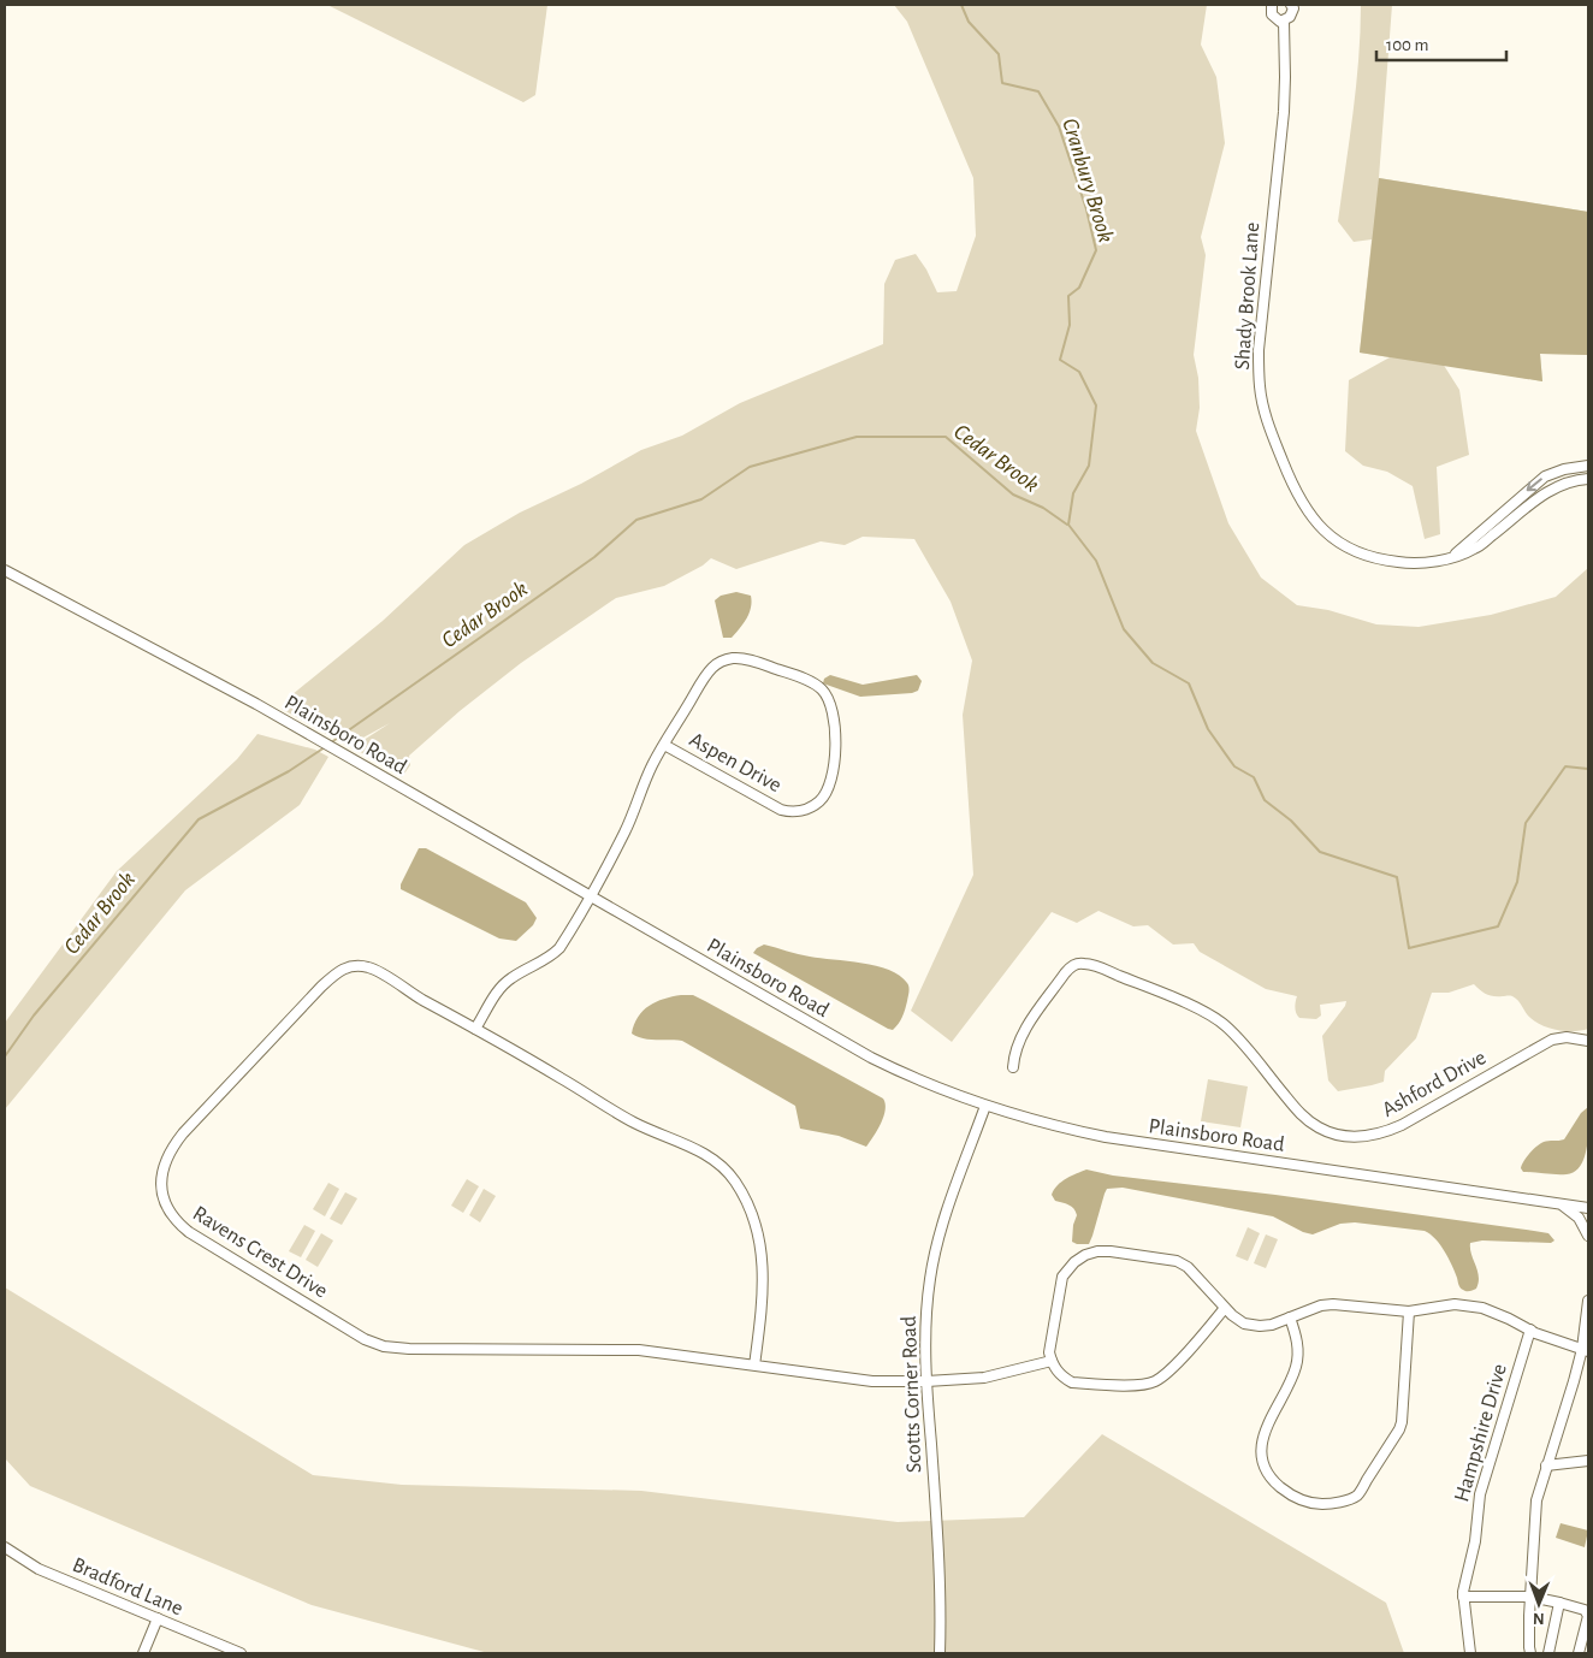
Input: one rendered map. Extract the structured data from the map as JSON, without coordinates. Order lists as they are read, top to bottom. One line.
{"streets":{"street":["Shady Brook Lane","Plainsboro Road","Aspen Drive","Ashford Drive","Ravens Crest Drive","Scotts Corner Road","Hampshire Drive","Bradford Lane"]},"crossings":[["Plainsboro Road","Aspen Drive"],["Plainsboro Road","Scotts Corner Road"],["Ravens Crest Drive","Scotts Corner Road"]],"water":["Cranbury Brook","Cedar Brook"],"scale_bar":"100 m","north":"bottom"}
